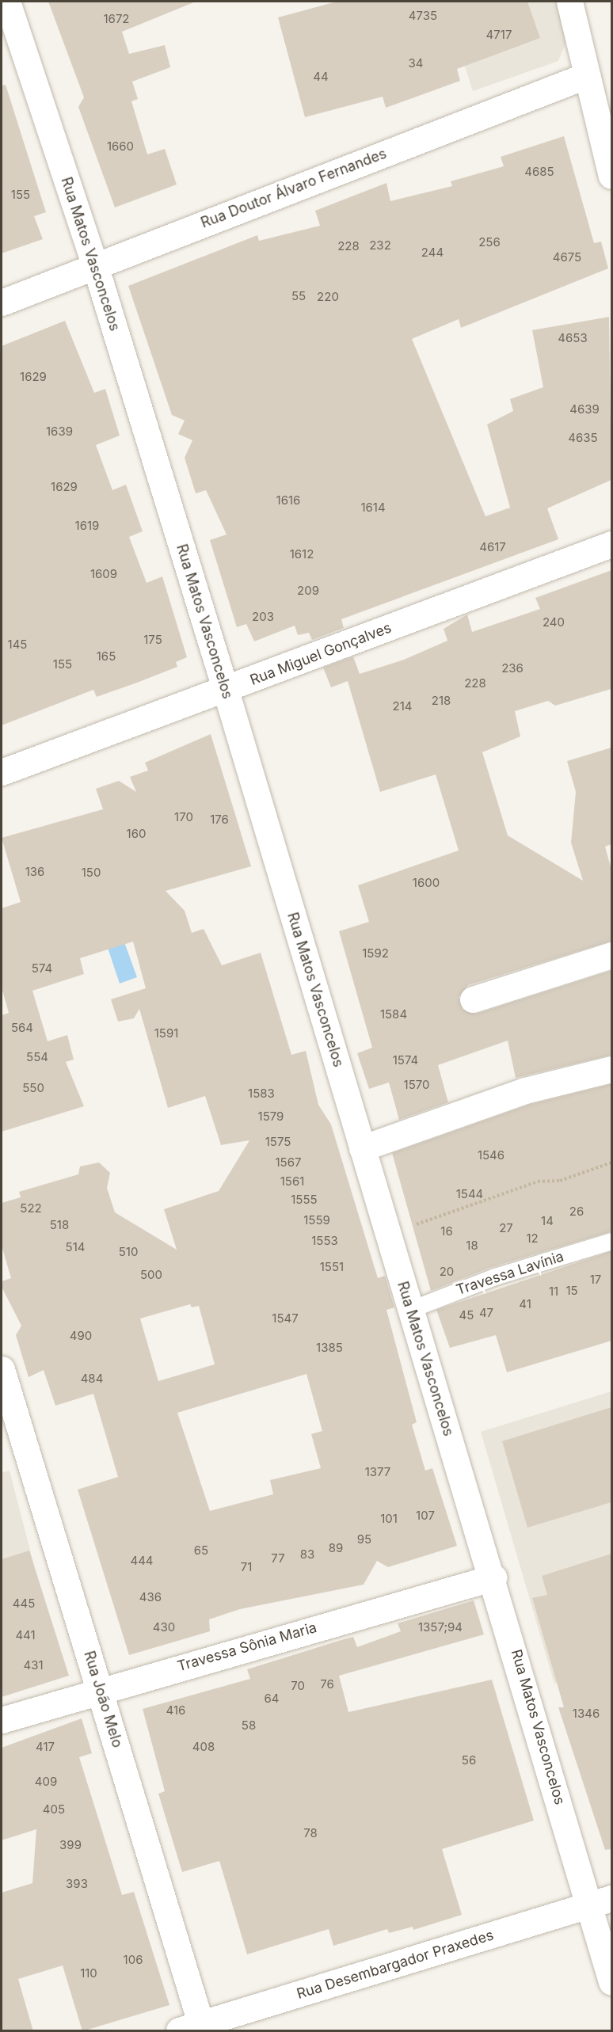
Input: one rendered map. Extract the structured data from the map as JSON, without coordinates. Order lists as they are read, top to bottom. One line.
{"streets":{"street":["Rua Doutor Álvaro Fernandes","Rua Matos Vasconcelos","Rua Miguel Gonçalves","Travessa Sônia Maria","Rua João Melo","Rua Desembargador Praxedes"],"lane":["Travessa Lavínia"]},"crossings":[["Rua Doutor Álvaro Fernandes","Rua Matos Vasconcelos"],["Rua Matos Vasconcelos","Rua Miguel Gonçalves"],["Rua Matos Vasconcelos","Travessa Lavínia"],["Rua Matos Vasconcelos","Travessa Sônia Maria"],["Rua Matos Vasconcelos","Rua Desembargador Praxedes"],["Travessa Sônia Maria","Rua João Melo"],["Rua João Melo","Rua Desembargador Praxedes"]],"house_numbers":["4735","1672","4717","34","44","1660","4685","155","256","232","228","244","4675","55","220","4653","1629","4639","1639","4635","1629","1616","1614","1619","4617","1612","1609","209","203","240","175","145","165","155","236","228","218","214","170","176","160","136","150","1600","1592","574","1584","564","1591","554","1574","1570","550","1583","1579","1575","1546","1567","1561","1544","1555","522","26","1559","14","518","27","16","12","1553","18","514","510","1551","20","500","17","15","11","41","47","45","1547","490","1385","484","1377","107","101","95","89","65","83","77","444","71","436","445","430","1357;94","441","431","76","70","64","416","1346","58","417","408","56","409","405","78","399","393","106","110"]}
